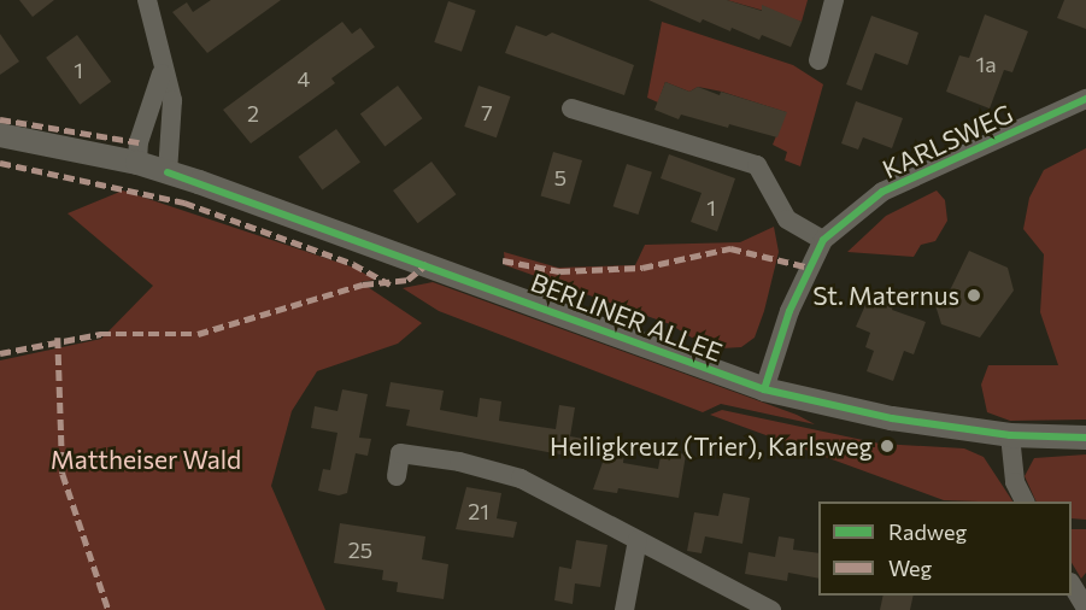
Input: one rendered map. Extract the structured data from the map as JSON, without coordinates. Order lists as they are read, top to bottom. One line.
{"streets":{"street":["KARLSWEG","BERLINER ALLEE"]},"crossings":[["KARLSWEG","BERLINER ALLEE"]],"parks":["Mattheiser Wald"],"places":["St. Maternus","Heiligkreuz (Trier), Karlsweg"],"house_numbers":["1a","1","4","7","2","5","1","21","25"],"legend":["Radweg","Weg"]}
